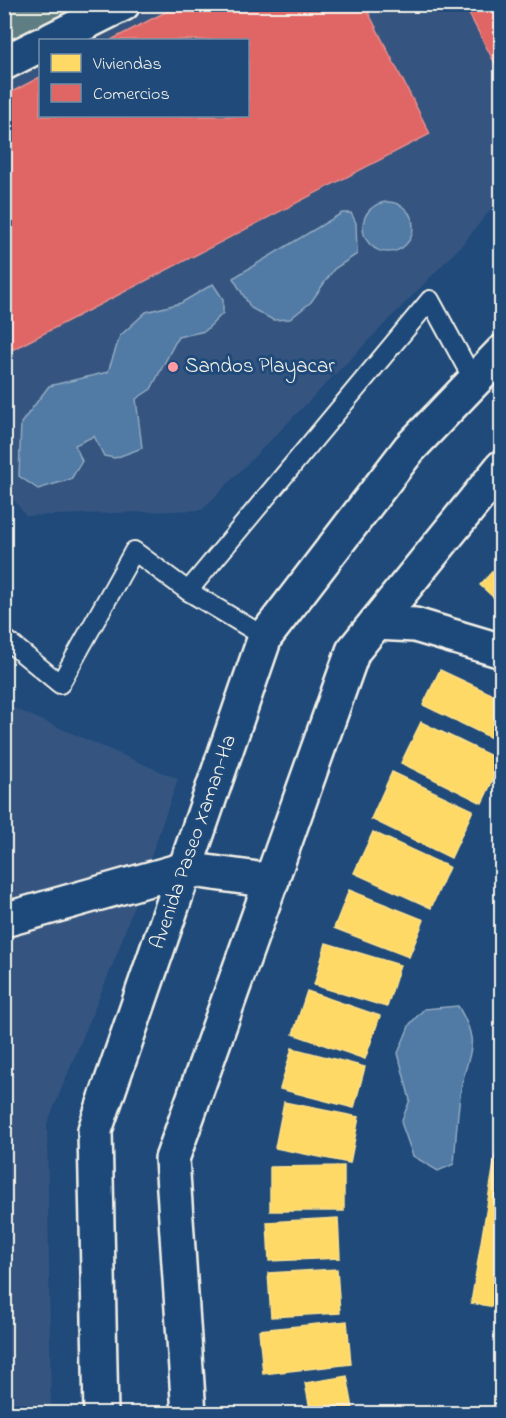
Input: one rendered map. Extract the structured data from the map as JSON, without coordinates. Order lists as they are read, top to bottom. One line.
{"streets":{"main road":["Avenida Paseo Xaman-Ha"]},"places":["Sandos Playacar"],"legend":["Viviendas","Comercios"]}
